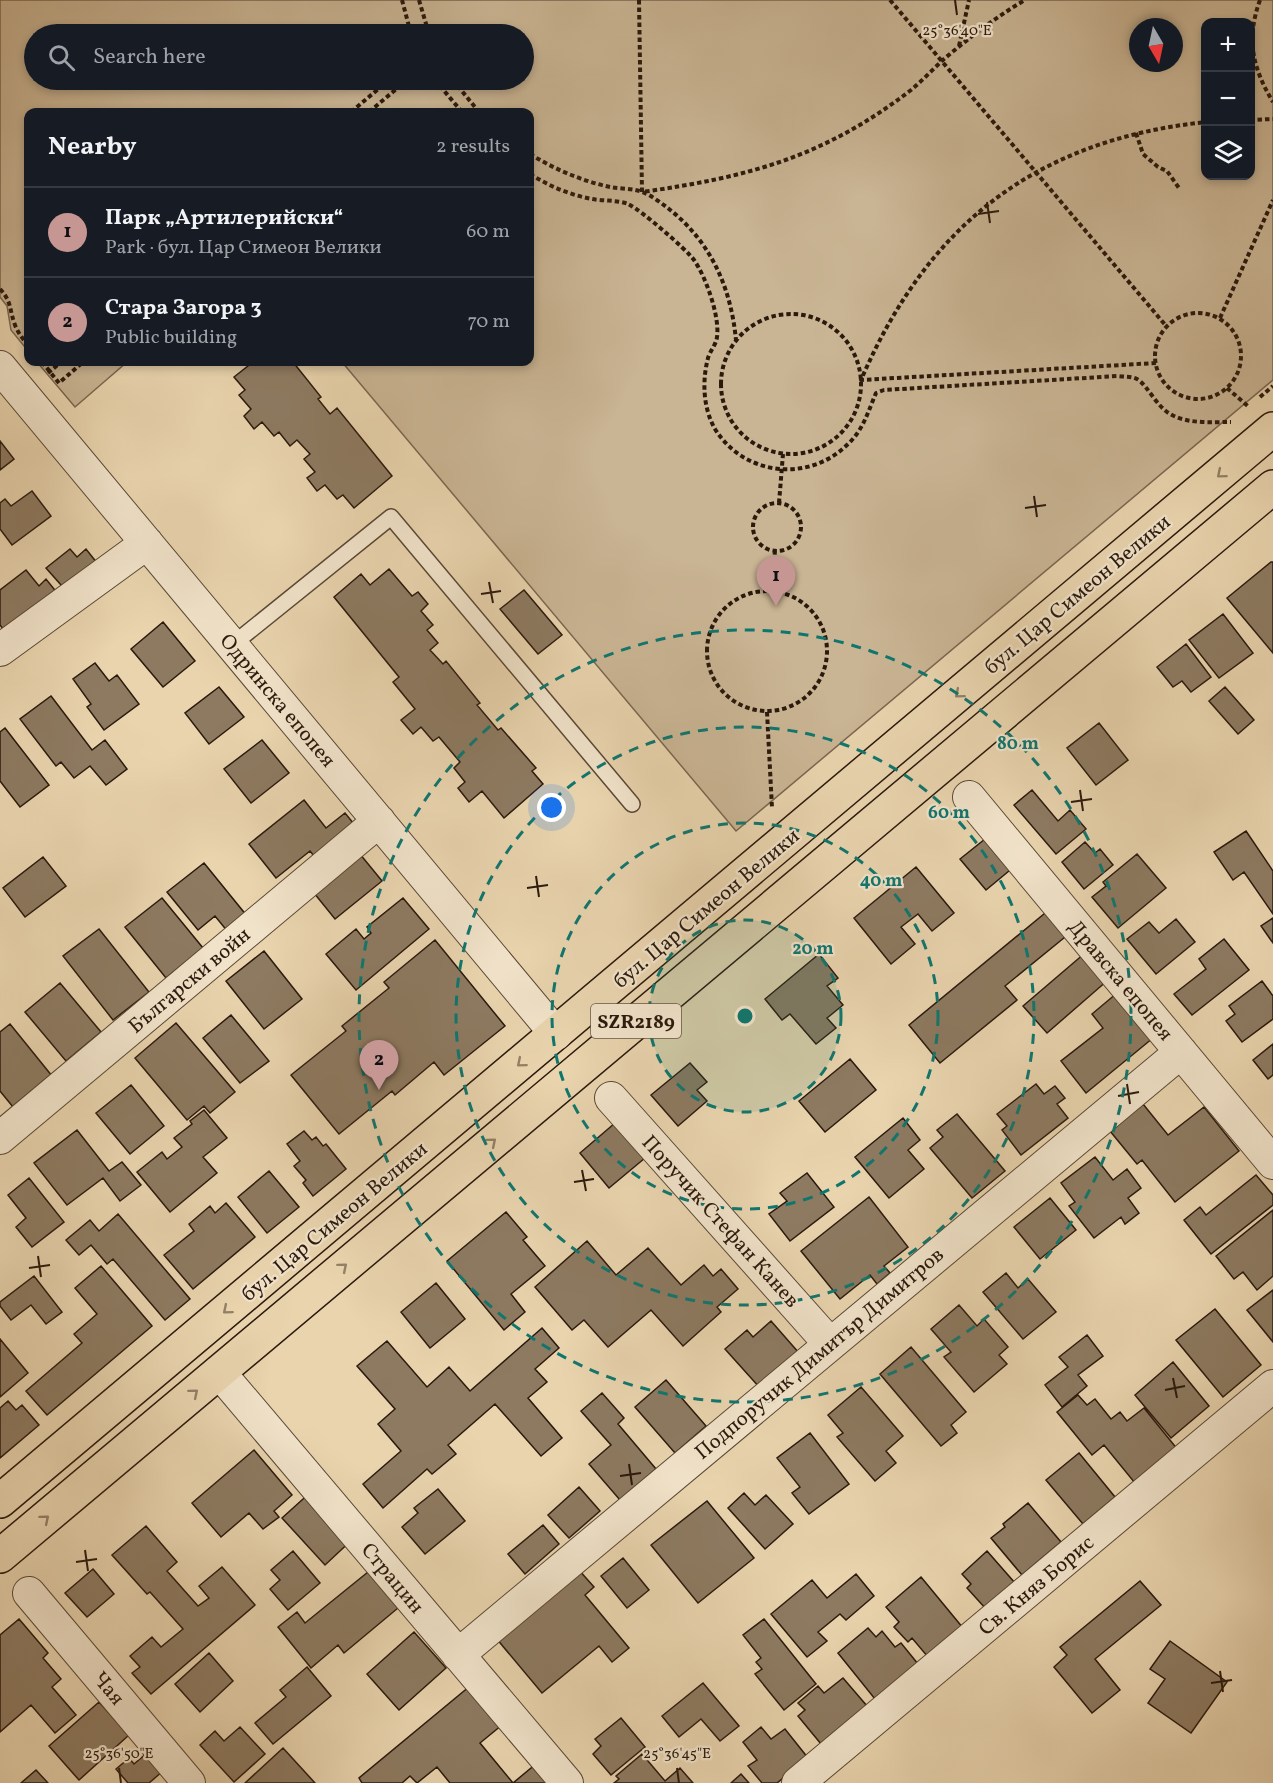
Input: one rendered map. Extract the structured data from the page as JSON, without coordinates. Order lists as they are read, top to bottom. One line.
{"streets":{"main road":["бул. Цар Симеон Велики","SZR2189"],"street":["Одринска епопея","Български войн","Дравска епопея","Поручик Стефан Канев","Подпоручик Димитър Димитров","Страцин","Св. Княз Борис","Чая"]},"crossings":[["бул. Цар Симеон Велики","Одринска епопея"],["бул. Цар Симеон Велики","Страцин"],["Одринска епопея","Български войн"],["Дравска епопея","Подпоручик Димитър Димитров"],["Поручик Стефан Канев","Подпоручик Димитър Димитров"],["Подпоручик Димитър Димитров","Страцин"]],"north":"bottom","page":{"map_buttons":["+","−"],"search":"Search here","heading":["Nearby","2 results"],"list":[{"mark":"1","name":"Парк „Артилерийски“","note":"Park · бул. Цар Симеон Велики","value":"60 m"},{"mark":"2","name":"Стара Загора 3","note":"Public building","value":"70 m"}],"pins":["1","2"]},"coordinates":["25°36'40\"E","25°36'50\"E","25°36'45\"E"],"rings":["80 m","60 m","40 m","20 m"]}
